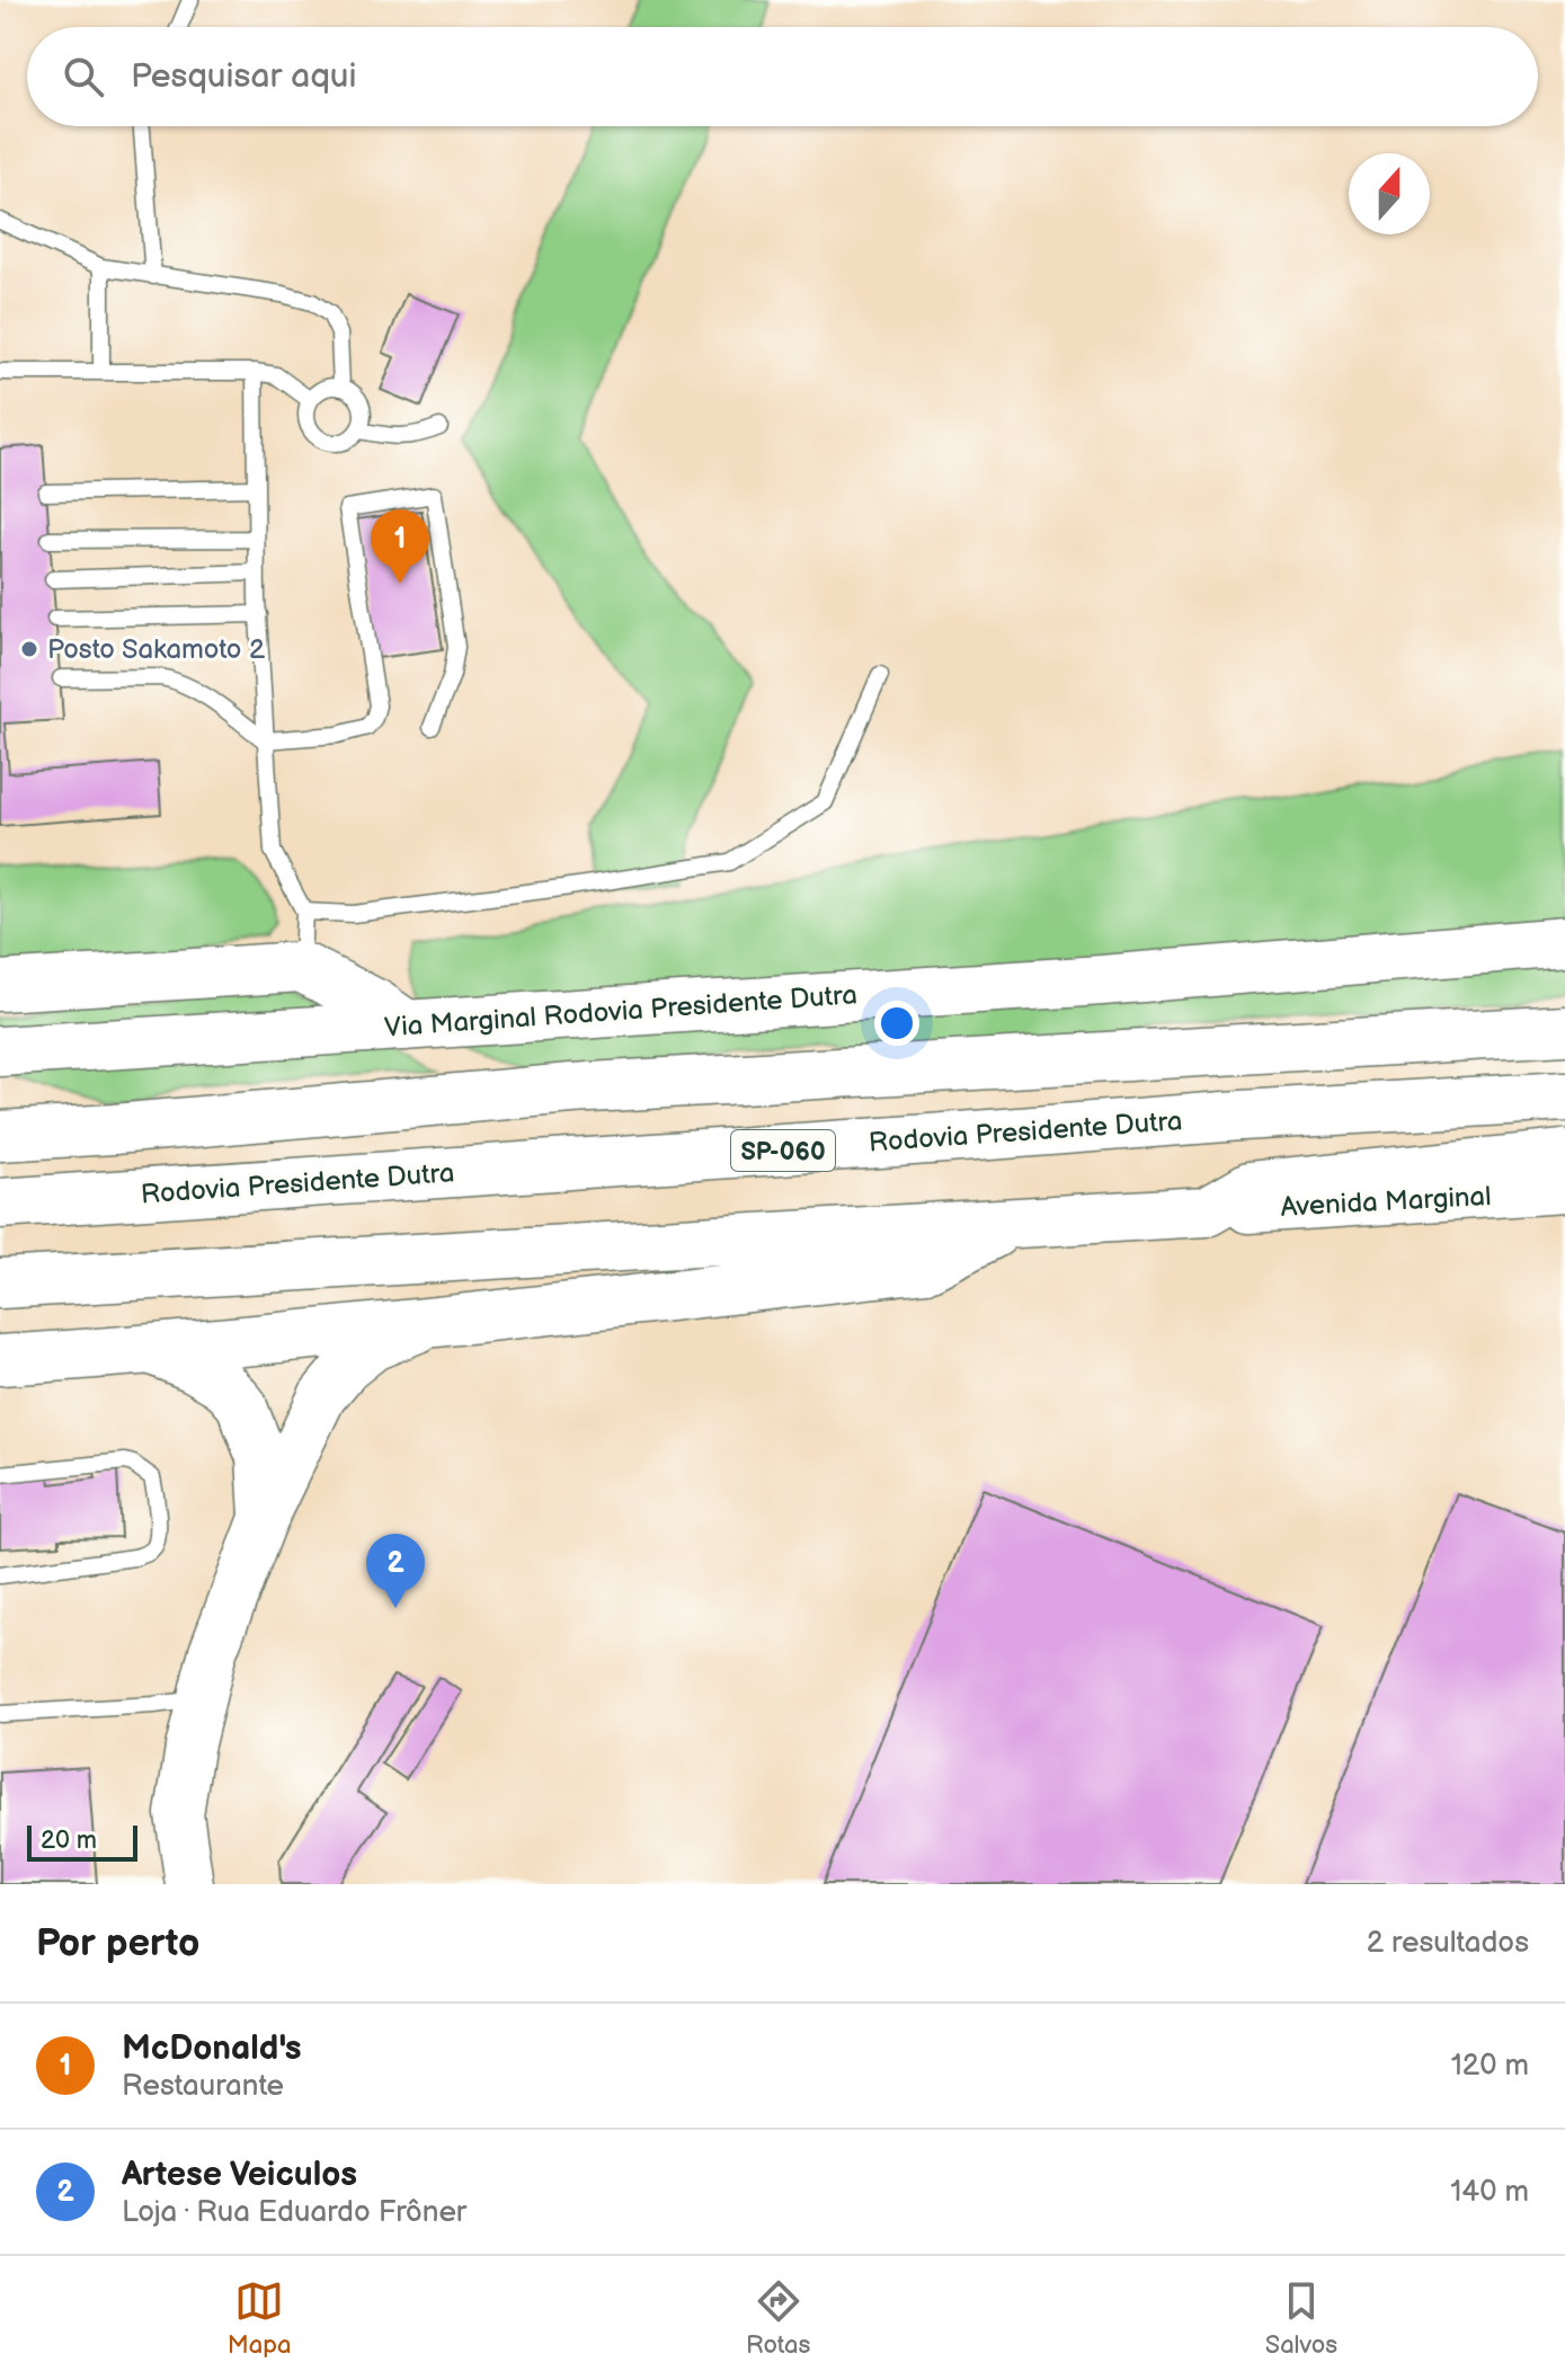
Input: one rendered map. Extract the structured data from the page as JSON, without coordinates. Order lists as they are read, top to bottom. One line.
{"streets":{"highway":["Via Marginal Rodovia Presidente Dutra","Rodovia Presidente Dutra","SP-060"],"main road":["Avenida Marginal"]},"places":["Posto Sakamoto 2"],"scale_bar":"20 m","north":"top","page":{"search":"Pesquisar aqui","pins":["1","2"],"scale":"20 m","heading":["Por perto","2 resultados"],"list":[{"mark":"1","name":"McDonald's","note":"Restaurante","value":"120 m"},{"mark":"2","name":"Artese Veiculos","note":"Loja · Rua Eduardo Frôner","value":"140 m"}],"nav":["Mapa","Rotas","Salvos"]}}
